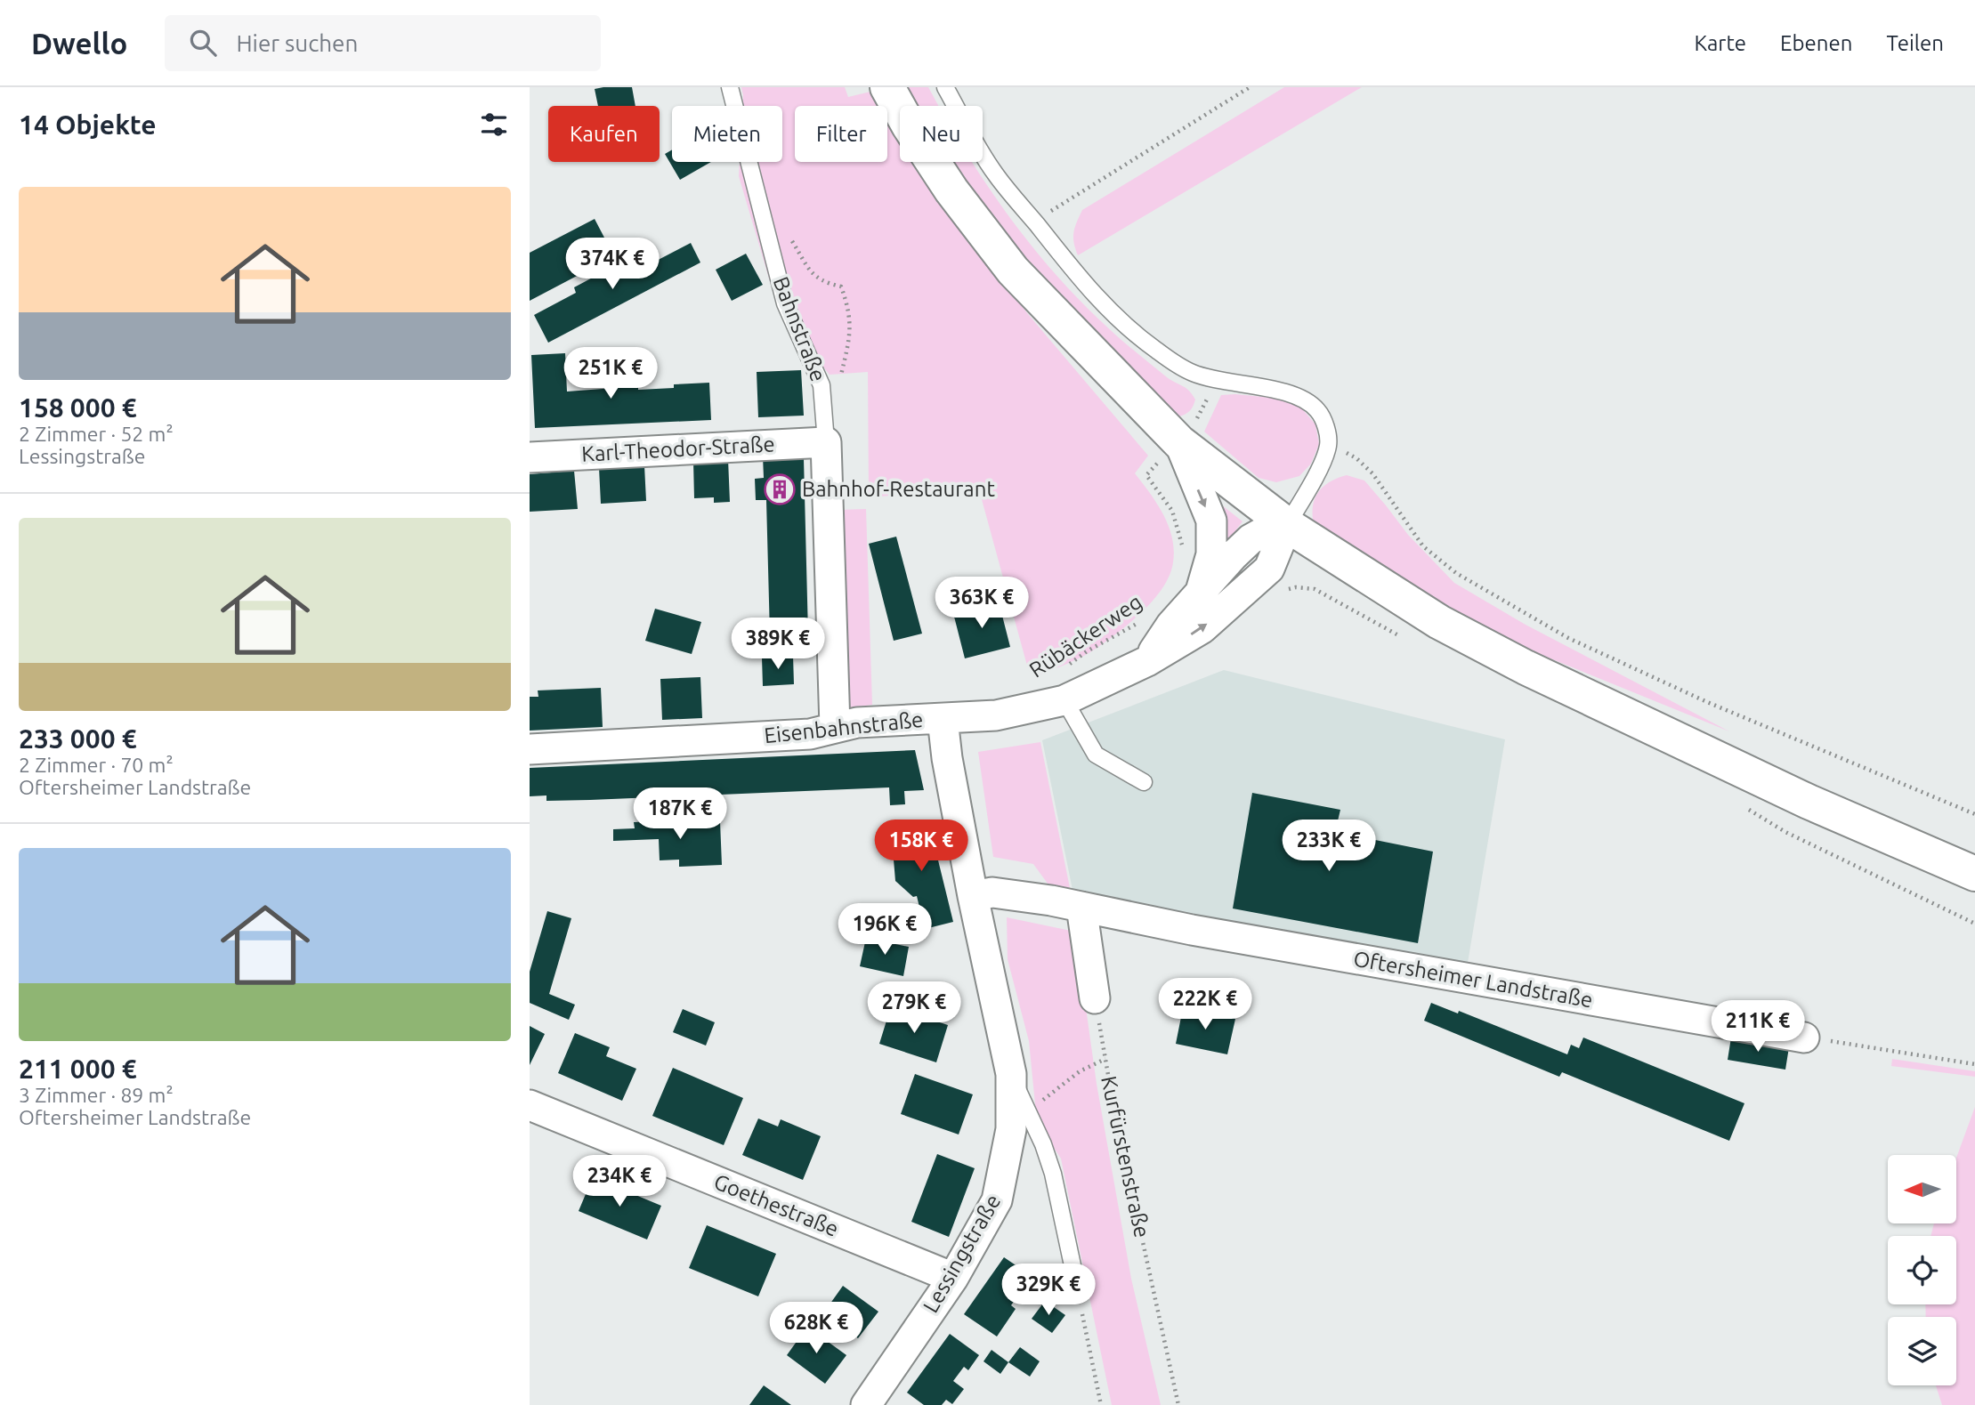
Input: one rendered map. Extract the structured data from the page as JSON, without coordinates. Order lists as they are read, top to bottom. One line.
{"streets":{"street":["Bahnstraße","Karl-Theodor-Straße","Eisenbahnstraße","Oftersheimer Landstraße","Goethestraße","Lessingstraße"],"path":["Rübäckerweg","Kurfürstenstraße"]},"crossings":[["Bahnstraße","Karl-Theodor-Straße"],["Bahnstraße","Eisenbahnstraße"],["Eisenbahnstraße","Lessingstraße"],["Oftersheimer Landstraße","Lessingstraße"],["Goethestraße","Lessingstraße"]],"places":{"building":["Bahnhof-Restaurant"]},"north":"left","page":{"header":"Dwello","search":"Hier suchen","nav":["Karte","Ebenen","Teilen"],"heading":"14 Objekte","chip":["Kaufen","Mieten","Filter","Neu"],"list":[{"name":"158 000 €","note":"2 Zimmer · 52 m² · Lessingstraße"},{"name":"233 000 €","note":"2 Zimmer · 70 m² · Oftersheimer Landstraße"},{"name":"211 000 €","note":"3 Zimmer · 89 m² · Oftersheimer Landstraße"}],"price":["374K €","251K €","363K €","389K €","187K €","158K €","233K €","196K €","222K €","279K €","211K €","234K €","329K €","628K €"]}}
